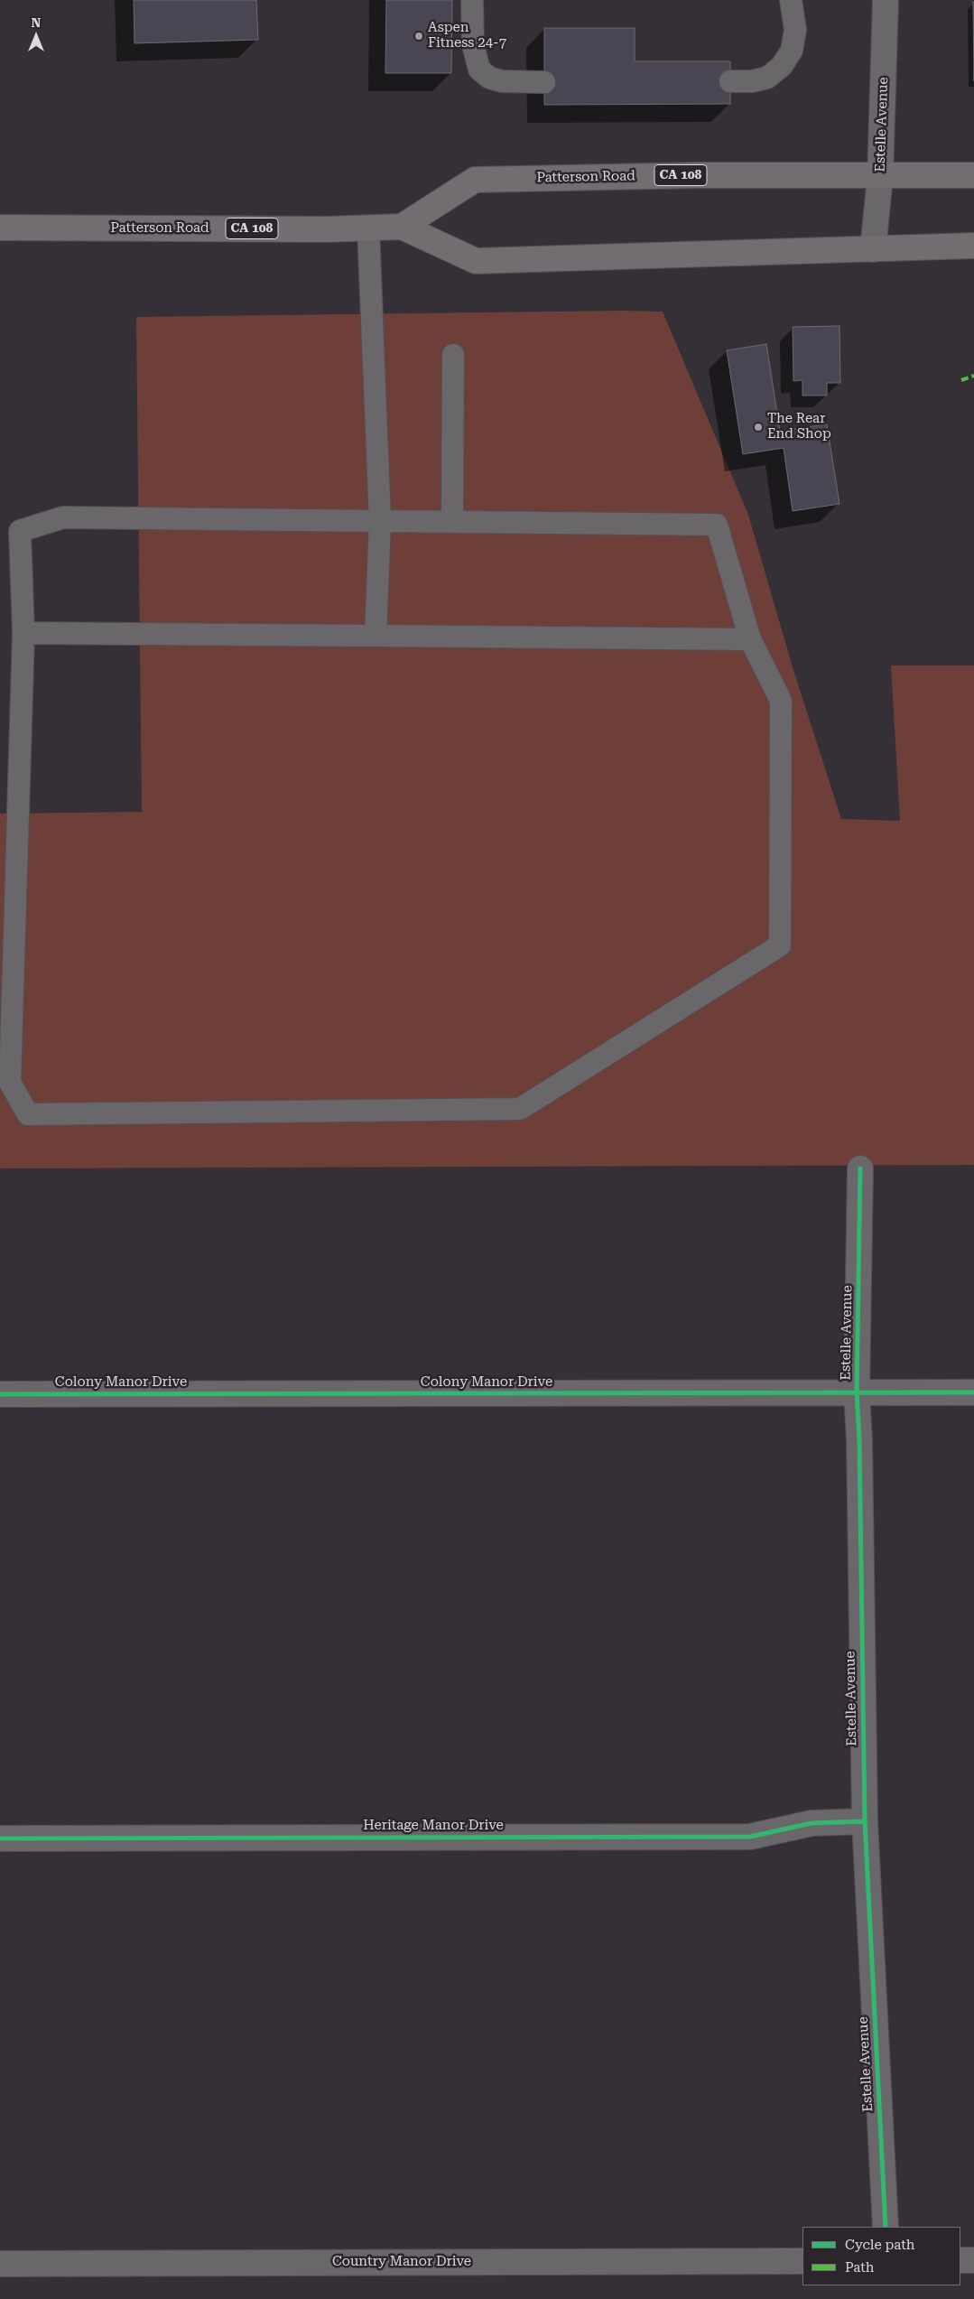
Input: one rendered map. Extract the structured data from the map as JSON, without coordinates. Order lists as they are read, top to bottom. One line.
{"streets":{"main road":["CA 108","Patterson Road"],"street":["Estelle Avenue","Colony Manor Drive","Heritage Manor Drive","Country Manor Drive"]},"crossings":[["Estelle Avenue","Patterson Road"],["Estelle Avenue","Colony Manor Drive"],["Estelle Avenue","Heritage Manor Drive"]],"places":["Aspen Fitness 24-7","The Rear End Shop"],"legend":["Cycle path","Path"],"north":"top"}
